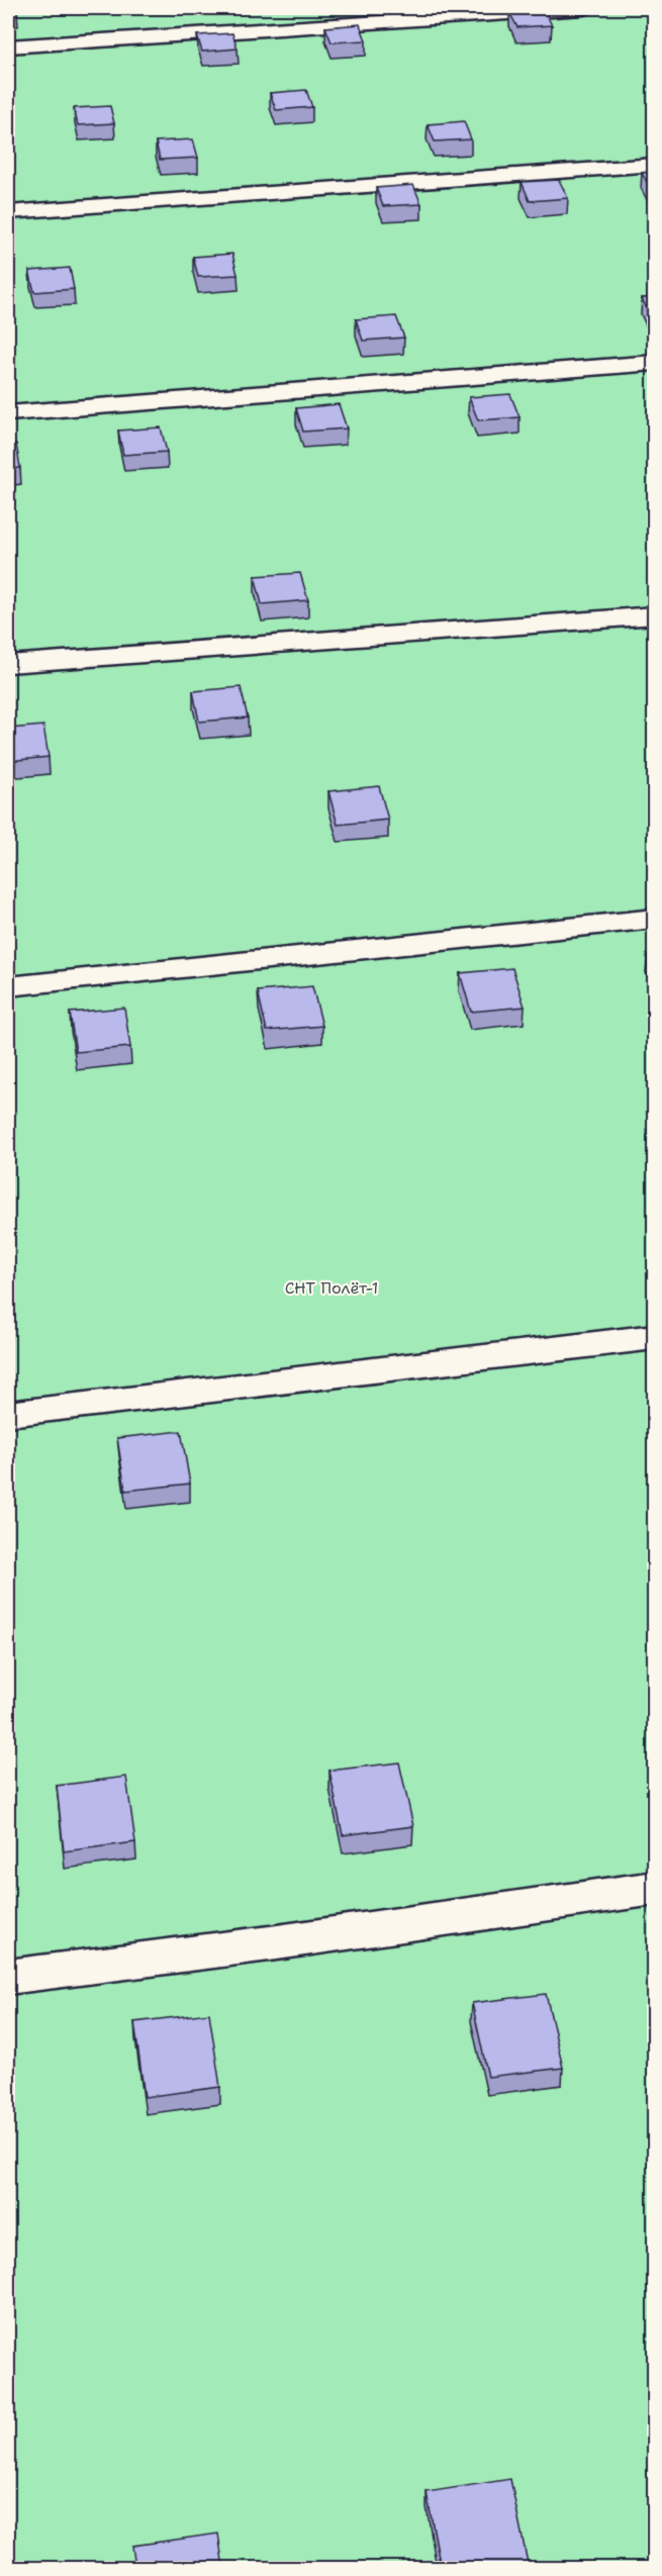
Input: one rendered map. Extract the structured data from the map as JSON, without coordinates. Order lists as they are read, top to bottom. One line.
{"parks":["СНТ Полёт-1"]}
